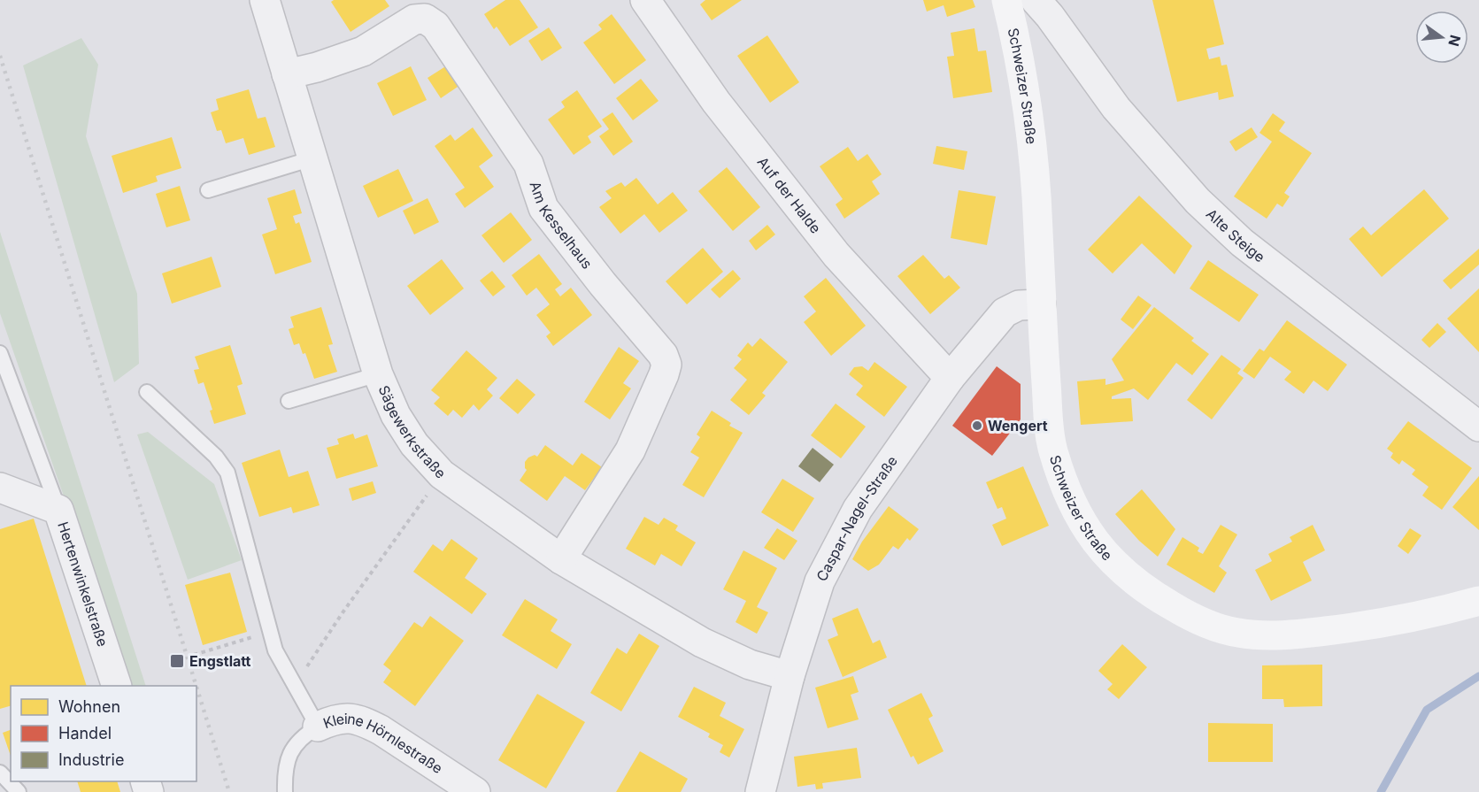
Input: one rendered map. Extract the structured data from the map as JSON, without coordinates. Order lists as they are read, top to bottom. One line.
{"streets":{"street":["Schweizer Straße","Auf der Halde","Am Kesselhaus","Alte Steige","Sägewerkstraße","Caspar-Nagel-Straße","Hertenwinkelstraße","Kleine Hörnlestraße"]},"crossings":[["Schweizer Straße","Caspar-Nagel-Straße"],["Auf der Halde","Caspar-Nagel-Straße"],["Am Kesselhaus","Sägewerkstraße"],["Sägewerkstraße","Caspar-Nagel-Straße"]],"places":{"other":["Wengert"],"transit":["Engstlatt"]},"legend":["Wohnen","Handel","Industrie"],"north":"right"}
